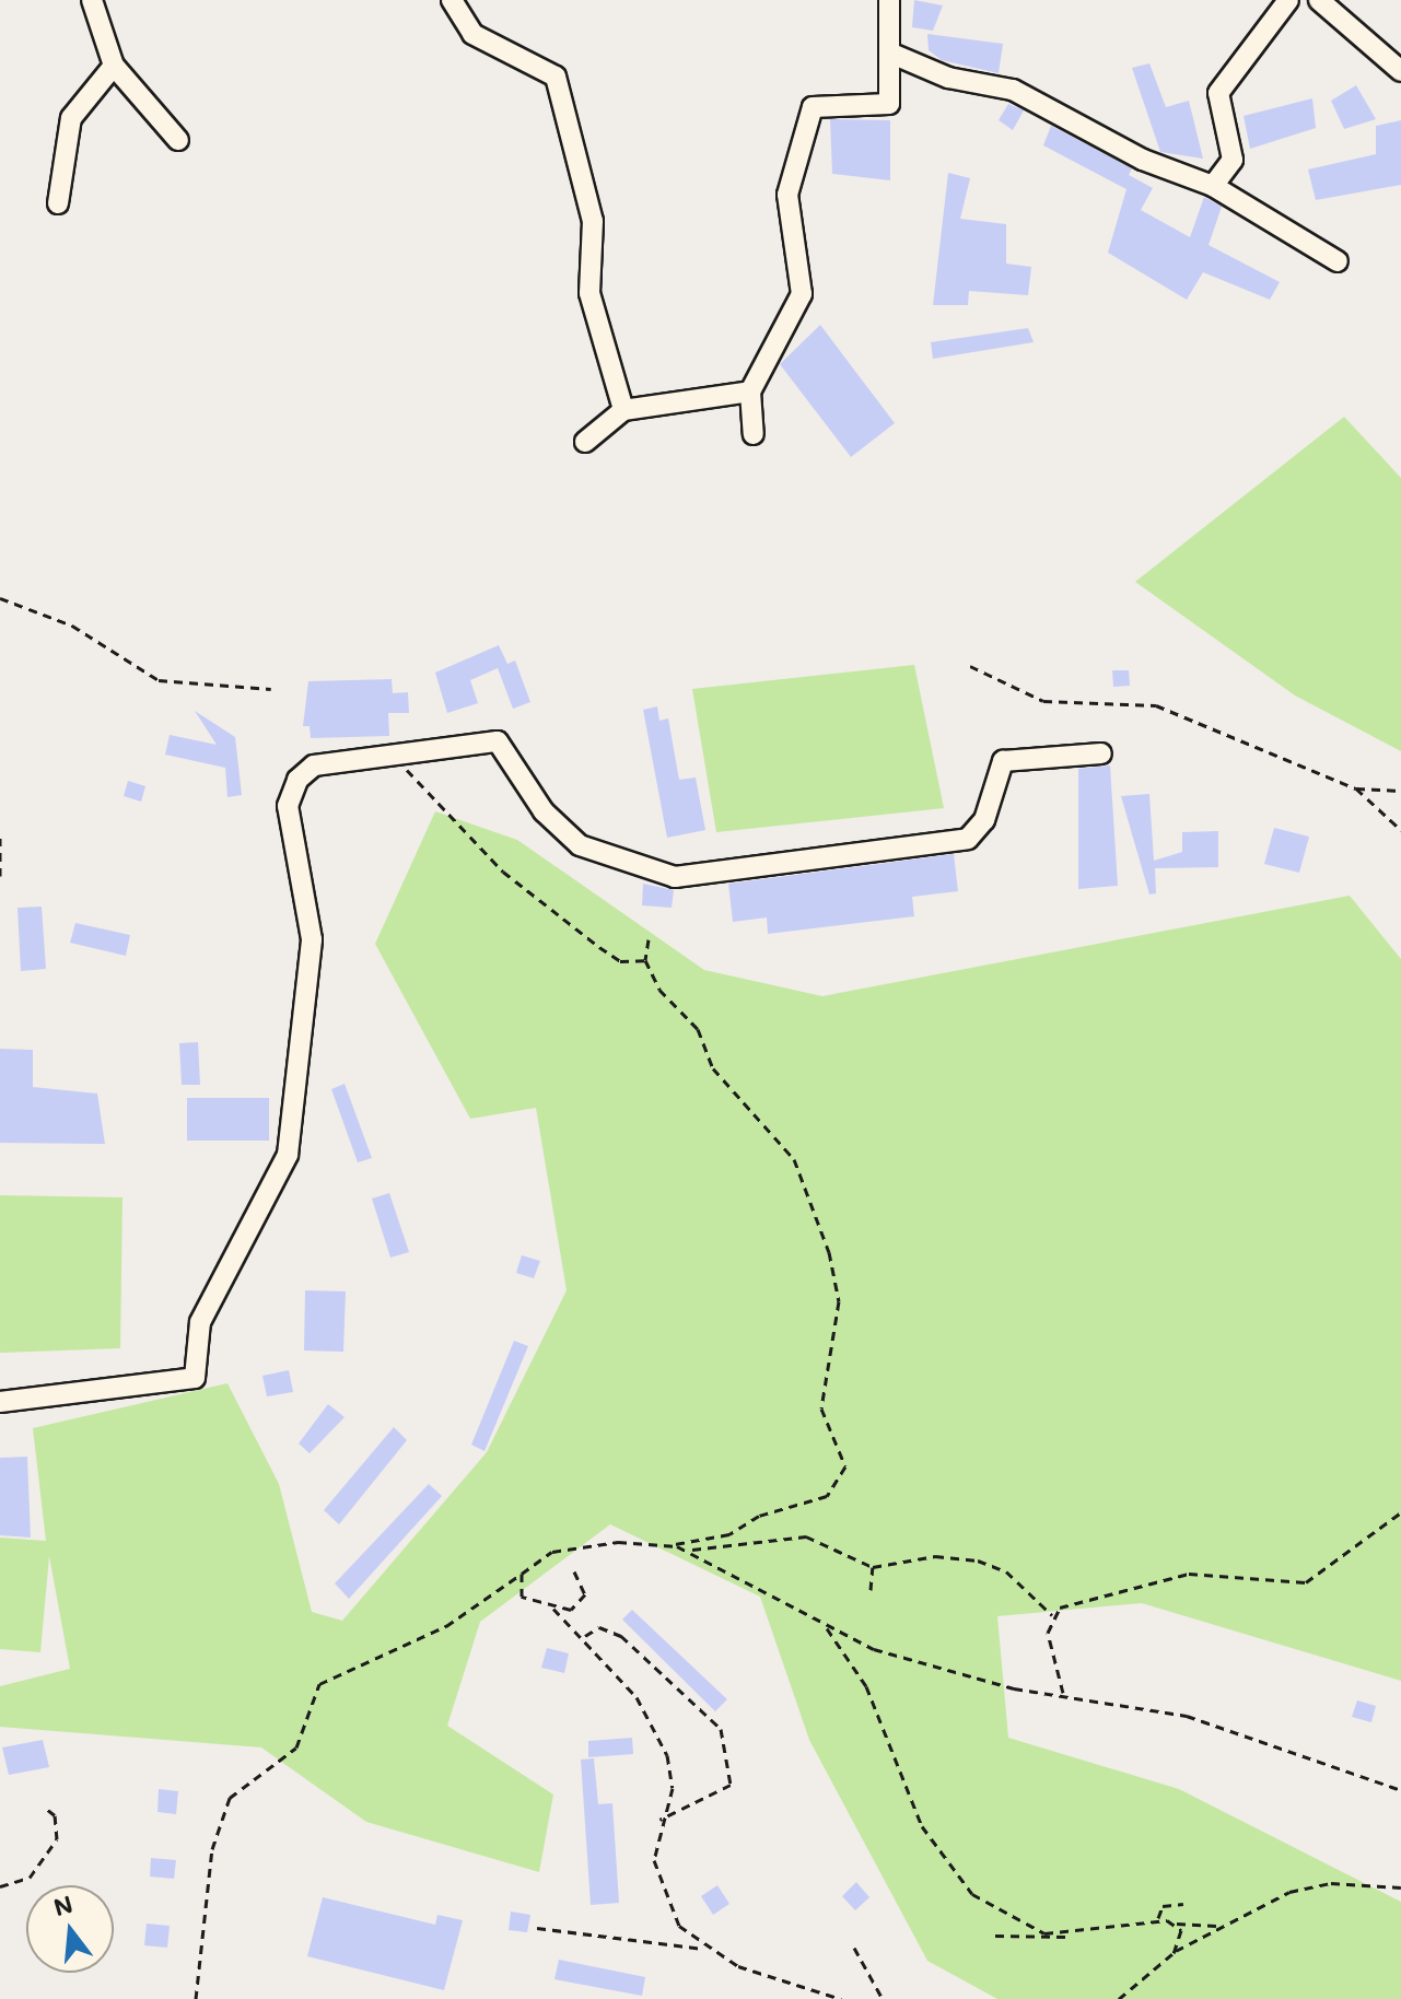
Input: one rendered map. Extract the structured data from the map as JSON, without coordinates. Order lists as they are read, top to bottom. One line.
{"north":"top"}
